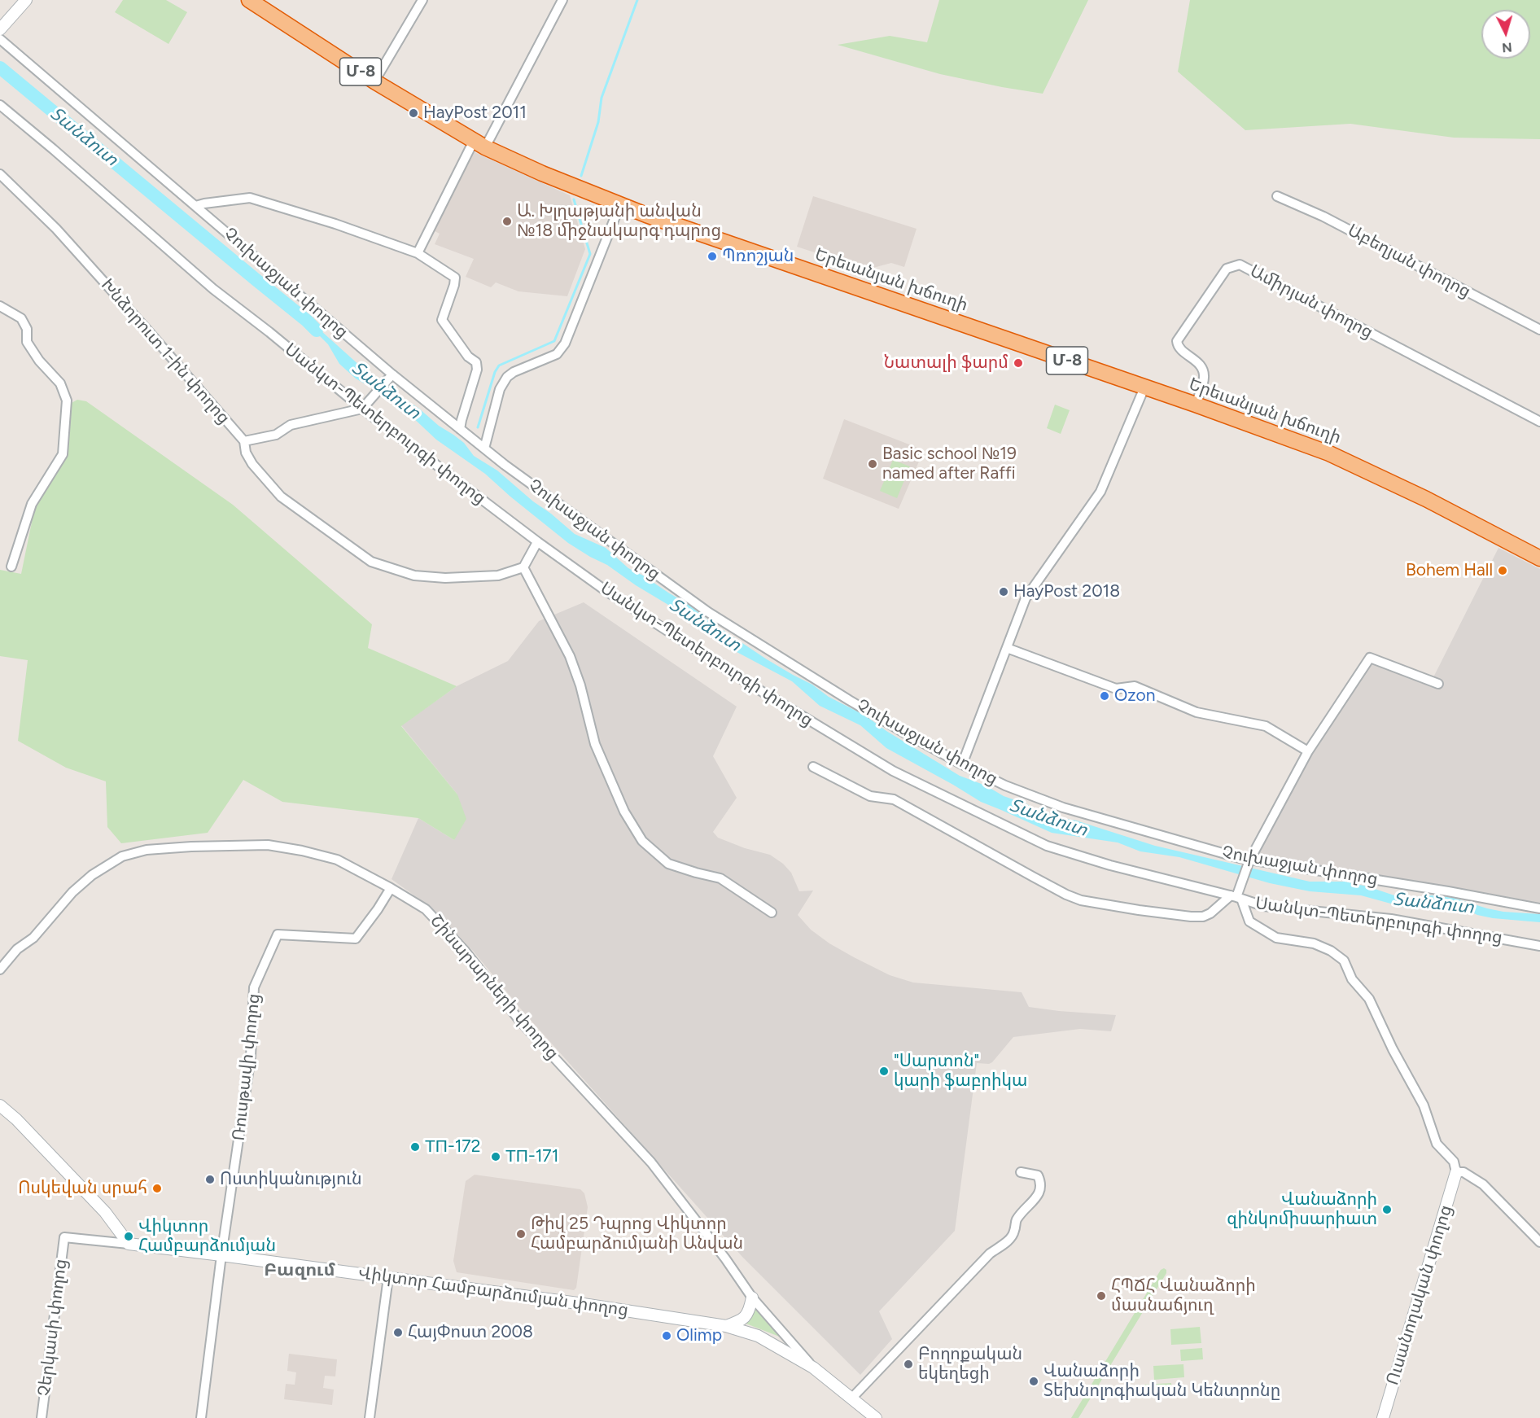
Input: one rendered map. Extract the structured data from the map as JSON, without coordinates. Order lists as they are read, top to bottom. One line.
{"streets":{"highway":["Մ-8","Երեւանյան խճուղի"],"street":["Աբեղյան փողոց","Չուխաջյան փողոց","Ամիրյան փողոց","Խնձորուտ 1-ին փողոց","Սանկտ-Պետերբուրգի փողոց","Շինարարների փողոց","Ռուսթավի փողոց","Վիկտոր Համբարձումյան փողոց","Ուսանողական փողոց","Չերկասի փողոց"]},"crossings":[["Երեւանյան խճուղի","Ամիրյան փողոց"],["Շինարարների փողոց","Ռուսթավի փողոց"],["Շինարարների փողոց","Վիկտոր Համբարձումյան փողոց"],["Ռուսթավի փողոց","Վիկտոր Համբարձումյան փողոց"],["Վիկտոր Համբարձումյան փողոց","Չերկասի փողոց"]],"districts":["Բազում"],"water":["Տանձուտ"],"places":["HayPost 2011","Ա. Խլղաթյանի անվան №18 միջնակարգ դպրոց","Պռոշյան","Նատալի ֆարմ","Basic school №19 named after Raffi","Bohem Hall","HayPost 2018","Ozon","\"Սարտոն\" կարի ֆաբրիկա","ТП-172","ТП-171","Ոստիկանություն","Ոսկեվան սրահ","Վանաձորի զինկոմիսարիատ","Թիվ 25 Դպրոց Վիկտոր Համբարձումյանի Անվան","Վիկտոր Համբարձումյան","ՀՊՃՀ Վանաձորի մասնաճյուղ","ՀայՓոստ 2008","Olimp","Բողոքական եկեղեցի","Վանաձորի Տեխնոլոգիական Կենտրոնը"],"north":"bottom"}
